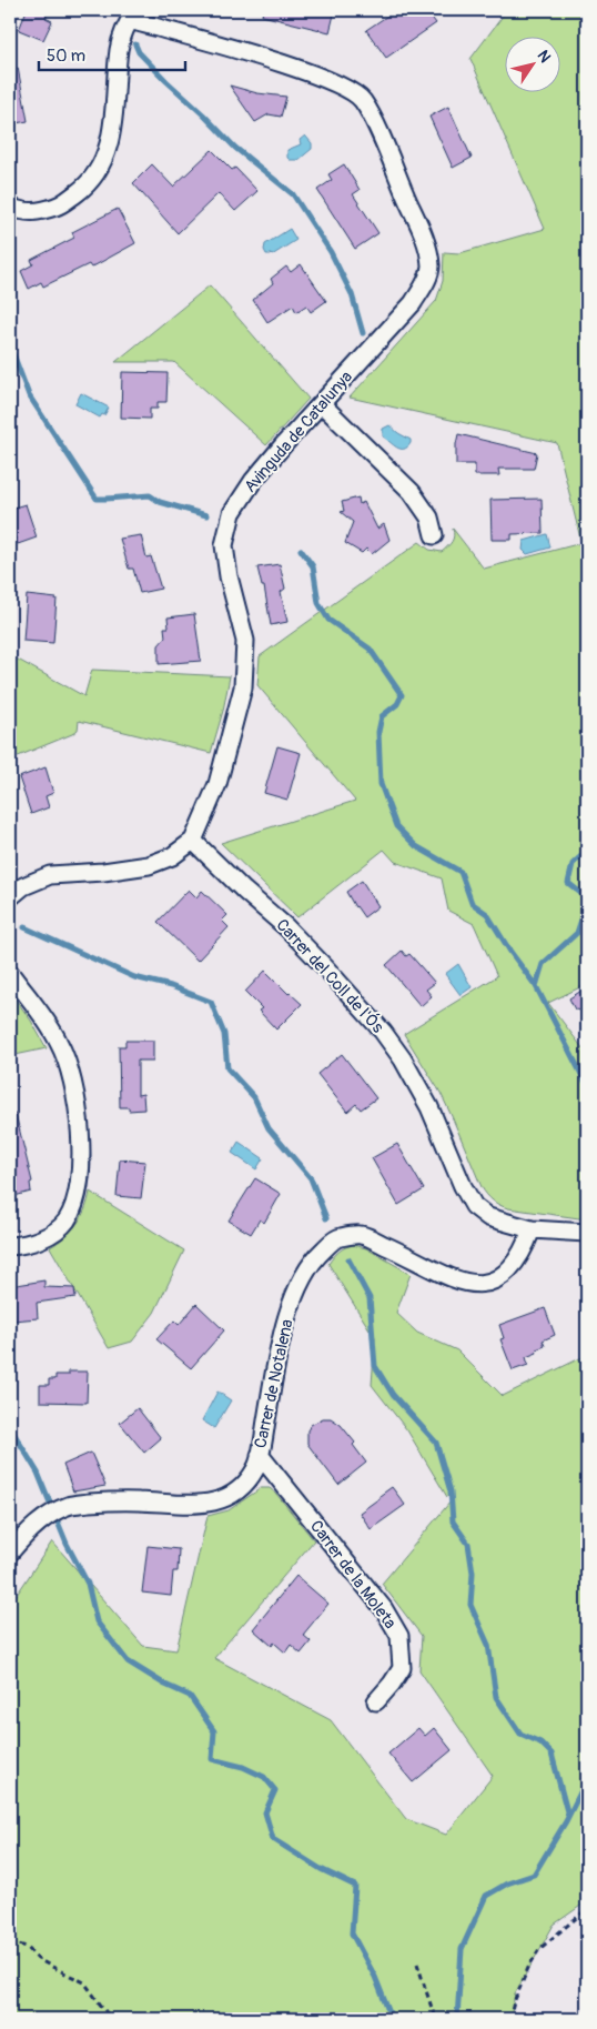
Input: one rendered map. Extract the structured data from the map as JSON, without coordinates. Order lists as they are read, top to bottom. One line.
{"streets":{"street":["Avinguda de Catalunya","Carrer del Coll de l'Ós","Carrer de Notalena","Carrer de la Moleta"]},"crossings":[["Avinguda de Catalunya","Carrer del Coll de l'Ós"],["Carrer del Coll de l'Ós","Carrer de Notalena"],["Carrer de Notalena","Carrer de la Moleta"]],"scale_bar":"50 m","north":"top right"}
